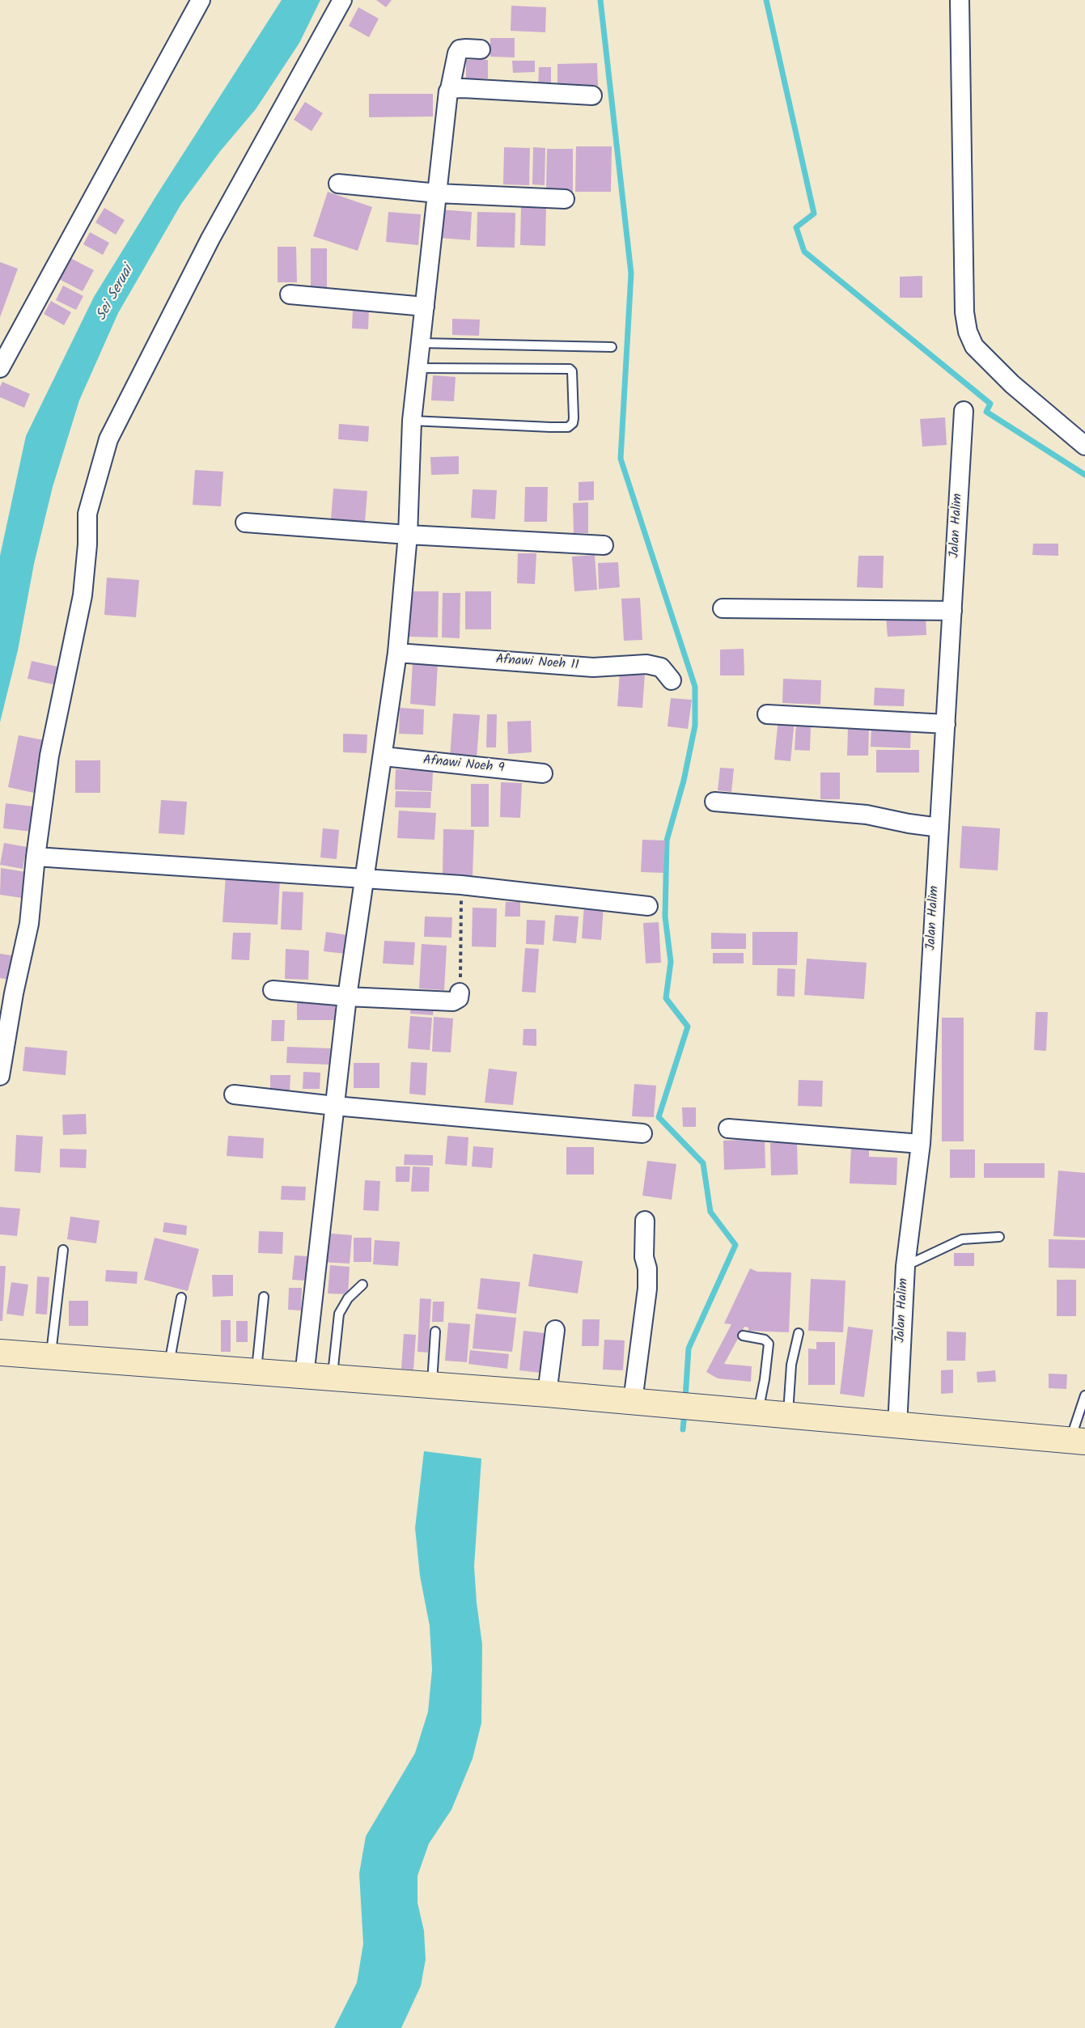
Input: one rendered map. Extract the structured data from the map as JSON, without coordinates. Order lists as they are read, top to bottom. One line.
{"streets":{"street":["Jalan Halim","Afnawi Noeh 11","Afnawi Noeh 9"]},"water":["Sei Seruai"]}
